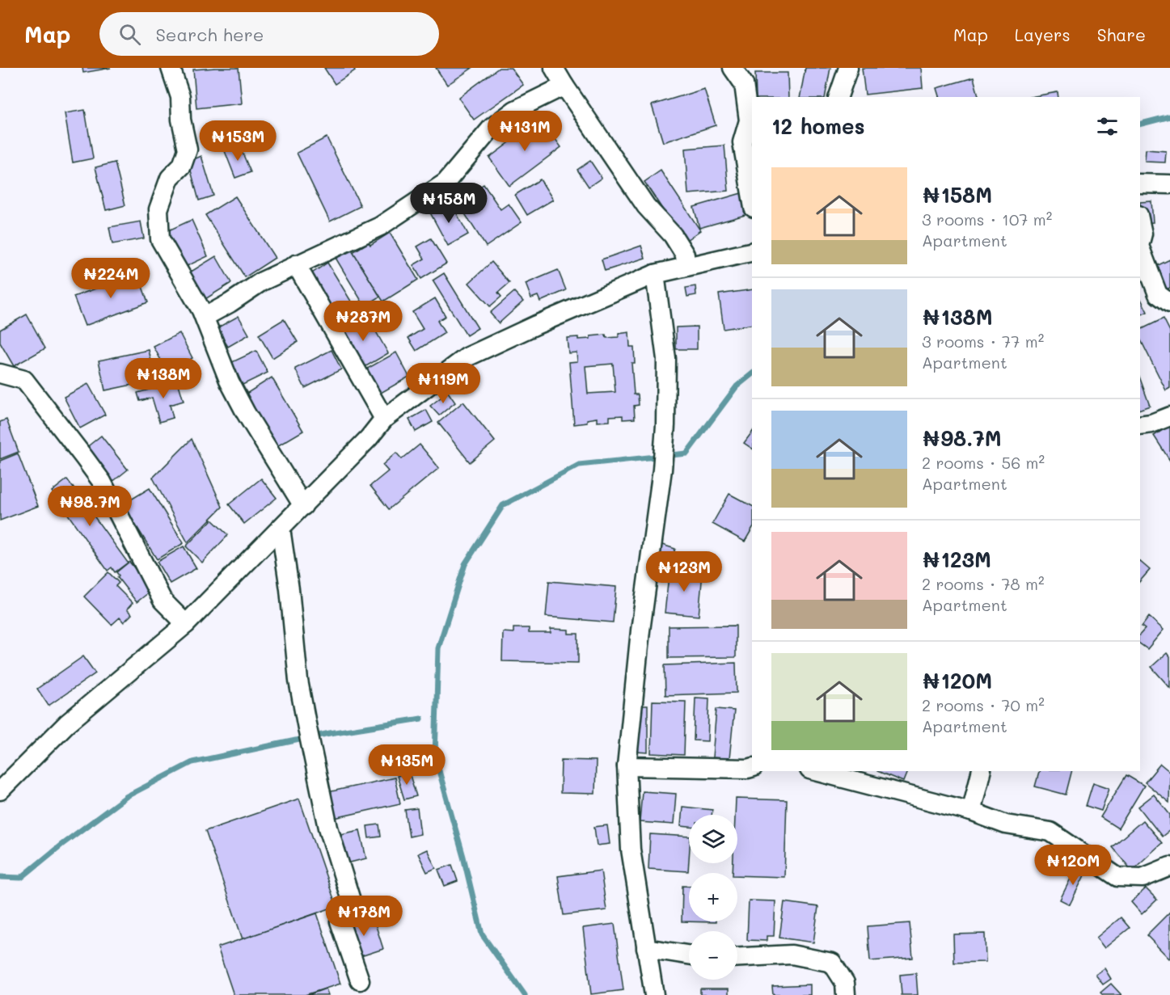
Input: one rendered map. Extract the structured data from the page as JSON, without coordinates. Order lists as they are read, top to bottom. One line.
{"page":{"header":"Map","search":"Search here","nav":["Map","Layers","Share"],"heading":"12 homes","price":["₦131M","₦153M","₦158M","₦224M","₦287M","₦138M","₦119M","₦98.7M","₦123M","₦135M","₦120M","₦178M"],"list":[{"name":"₦158M","note":"3 rooms · 107 m² · Apartment"},{"name":"₦138M","note":"3 rooms · 77 m² · Apartment"},{"name":"₦98.7M","note":"2 rooms · 56 m² · Apartment"},{"name":"₦123M","note":"2 rooms · 78 m² · Apartment"},{"name":"₦120M","note":"2 rooms · 70 m² · Apartment"}],"map_buttons":["+","−"]}}
